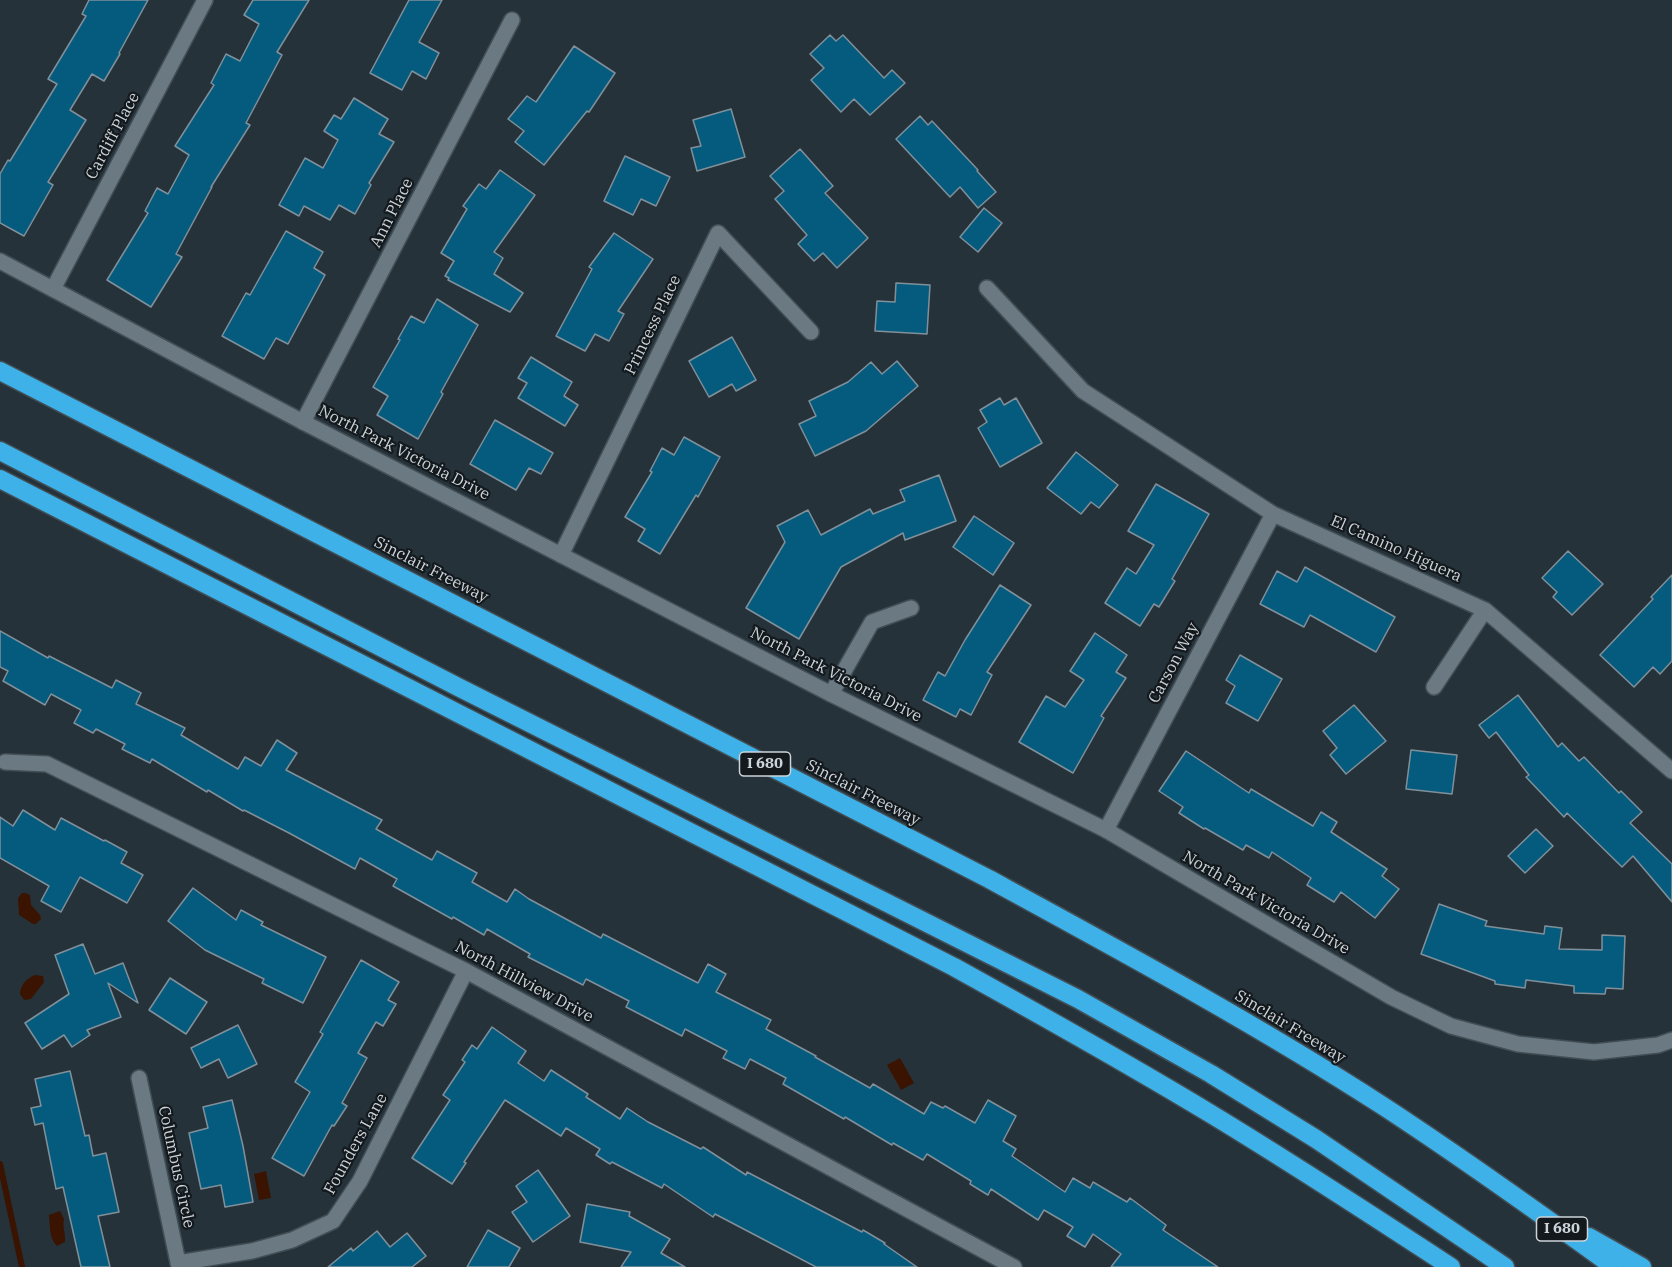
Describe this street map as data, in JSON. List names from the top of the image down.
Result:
{
  "streets": {
    "highway": ["Sinclair Freeway", "I 680"],
    "street": [
      "Cardiff Place",
      "Ann Place",
      "Princess Place",
      "North Park Victoria Drive",
      "El Camino Higuera",
      "Carson Way",
      "North Hillview Drive",
      "Founders Lane",
      "Columbus Circle"
    ]
  },
  "crossings": [
    ["Cardiff Place", "North Park Victoria Drive"],
    ["Ann Place", "North Park Victoria Drive"],
    ["Princess Place", "North Park Victoria Drive"],
    ["North Park Victoria Drive", "Carson Way"],
    ["El Camino Higuera", "Carson Way"],
    ["North Hillview Drive", "Founders Lane"],
    ["Founders Lane", "Columbus Circle"]
  ]
}
